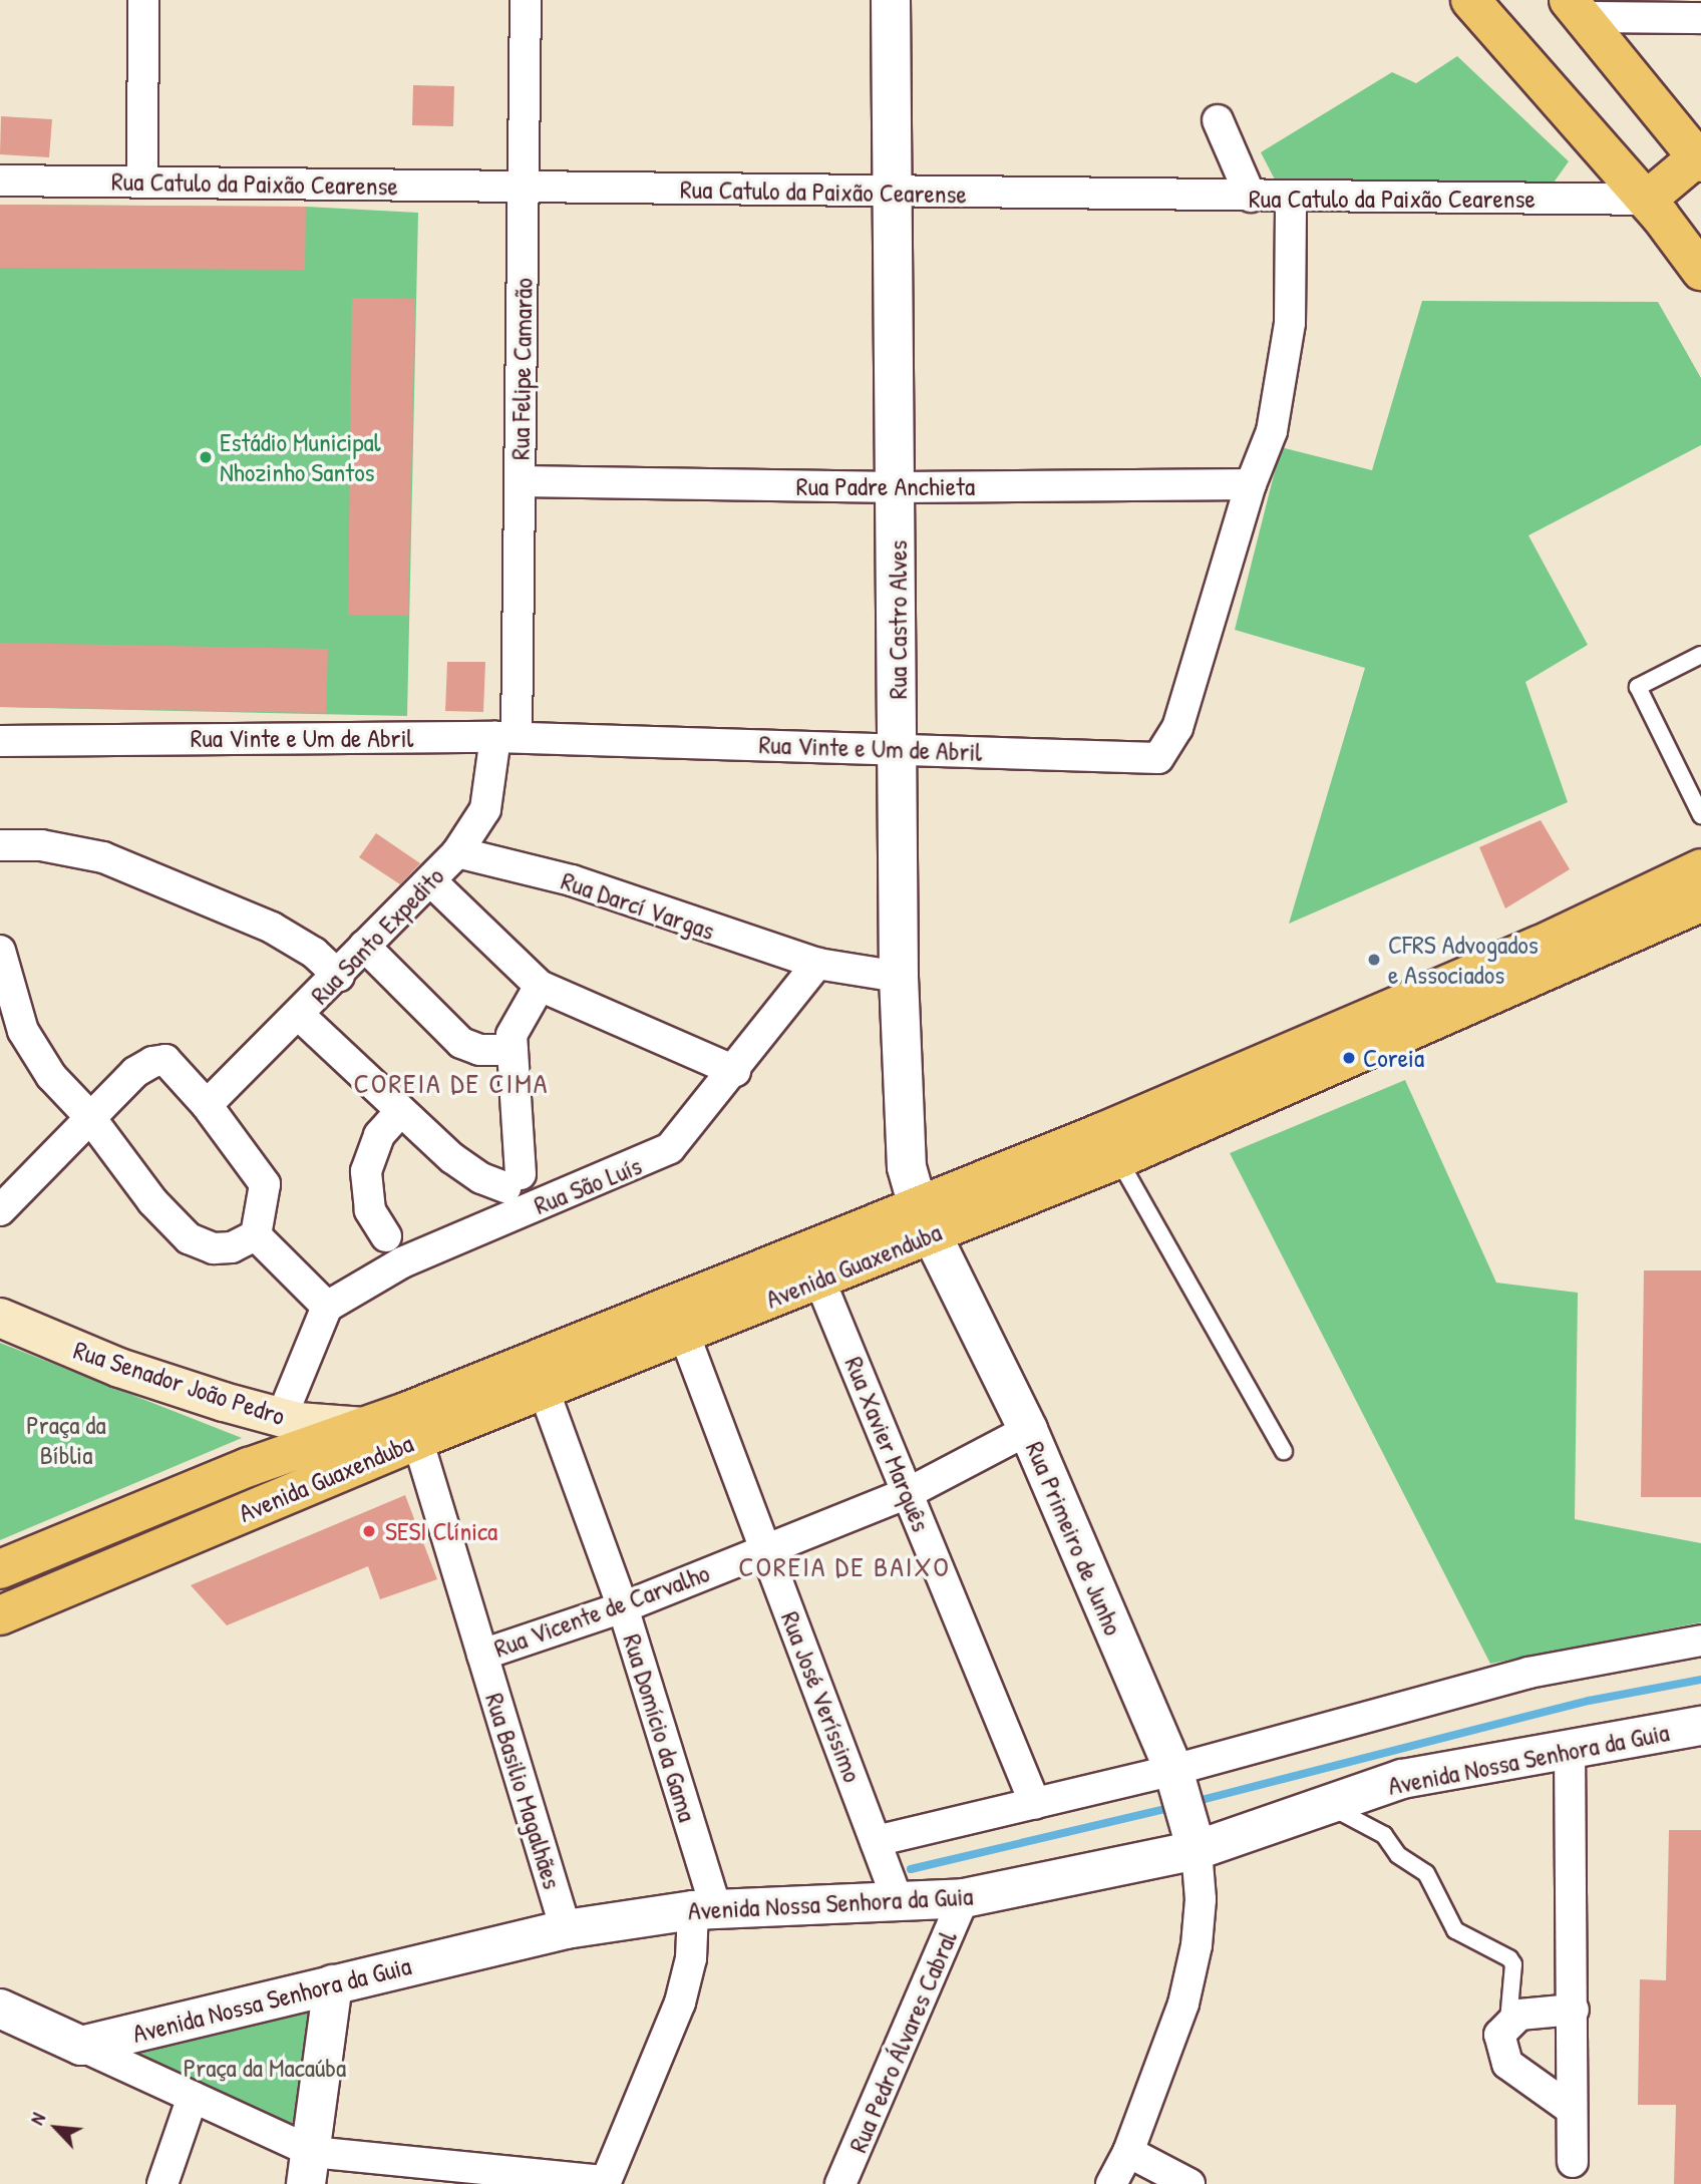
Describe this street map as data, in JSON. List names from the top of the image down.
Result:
{
  "streets": {
    "main road": ["Avenida Guaxenduba", "Rua Senador João Pedro"],
    "street": [
      "Rua Catulo da Paixão Cearense",
      "Rua Felipe Camarão",
      "Rua Padre Anchieta",
      "Rua Castro Alves",
      "Rua Vinte e Um de Abril",
      "Rua Darcí Vargas",
      "Rua Santo Expedito",
      "Rua São Luís",
      "Rua Xavier Marquês",
      "Rua Primeiro de Junho",
      "Rua Vicente de Carvalho",
      "Rua José Veríssimo",
      "Rua Domício da Gama",
      "Avenida Nossa Senhora da Guia",
      "Rua Basilio Magalhães",
      "Rua Pedro Álvares Cabral"
    ]
  },
  "crossings": [
    ["Rua Catulo da Paixão Cearense", "Rua Felipe Camarão"],
    ["Rua Catulo da Paixão Cearense", "Rua Castro Alves"],
    ["Rua Catulo da Paixão Cearense", "Rua Vinte e Um de Abril"],
    ["Rua Felipe Camarão", "Rua Padre Anchieta"],
    ["Rua Felipe Camarão", "Rua Vinte e Um de Abril"],
    ["Rua Felipe Camarão", "Rua Santo Expedito"],
    ["Rua Padre Anchieta", "Rua Castro Alves"],
    ["Rua Padre Anchieta", "Rua Vinte e Um de Abril"],
    ["Rua Castro Alves", "Rua Vinte e Um de Abril"],
    ["Rua Castro Alves", "Avenida Guaxenduba"],
    ["Rua Castro Alves", "Rua Primeiro de Junho"],
    ["Rua Vinte e Um de Abril", "Rua Santo Expedito"],
    ["Rua Darcí Vargas", "Rua Santo Expedito"],
    ["Rua Darcí Vargas", "Rua São Luís"],
    ["Avenida Guaxenduba", "Rua Senador João Pedro"],
    ["Avenida Guaxenduba", "Rua Xavier Marquês"],
    ["Avenida Guaxenduba", "Rua Primeiro de Junho"],
    ["Avenida Guaxenduba", "Rua José Veríssimo"],
    ["Avenida Guaxenduba", "Rua Domício da Gama"],
    ["Avenida Guaxenduba", "Rua Basilio Magalhães"],
    ["Rua Xavier Marquês", "Rua Vicente de Carvalho"],
    ["Rua Primeiro de Junho", "Rua Vicente de Carvalho"],
    ["Rua Primeiro de Junho", "Avenida Nossa Senhora da Guia"],
    ["Rua Vicente de Carvalho", "Rua José Veríssimo"],
    ["Rua Vicente de Carvalho", "Rua Domício da Gama"],
    ["Rua Vicente de Carvalho", "Rua Basilio Magalhães"],
    ["Rua José Veríssimo", "Avenida Nossa Senhora da Guia"],
    ["Rua Domício da Gama", "Avenida Nossa Senhora da Guia"],
    ["Avenida Nossa Senhora da Guia", "Rua Basilio Magalhães"],
    ["Avenida Nossa Senhora da Guia", "Rua Pedro Álvares Cabral"]
  ],
  "districts": ["COREIA DE CIMA", "COREIA DE BAIXO"],
  "parks": ["Praça da Bíblia", "Praça da Macaúba"],
  "places": [
    "Estádio Municipal Nhozinho Santos",
    "CFRS Advogados e Associados",
    "Coreia",
    "SESI Clínica"
  ],
  "north": "top left"
}
